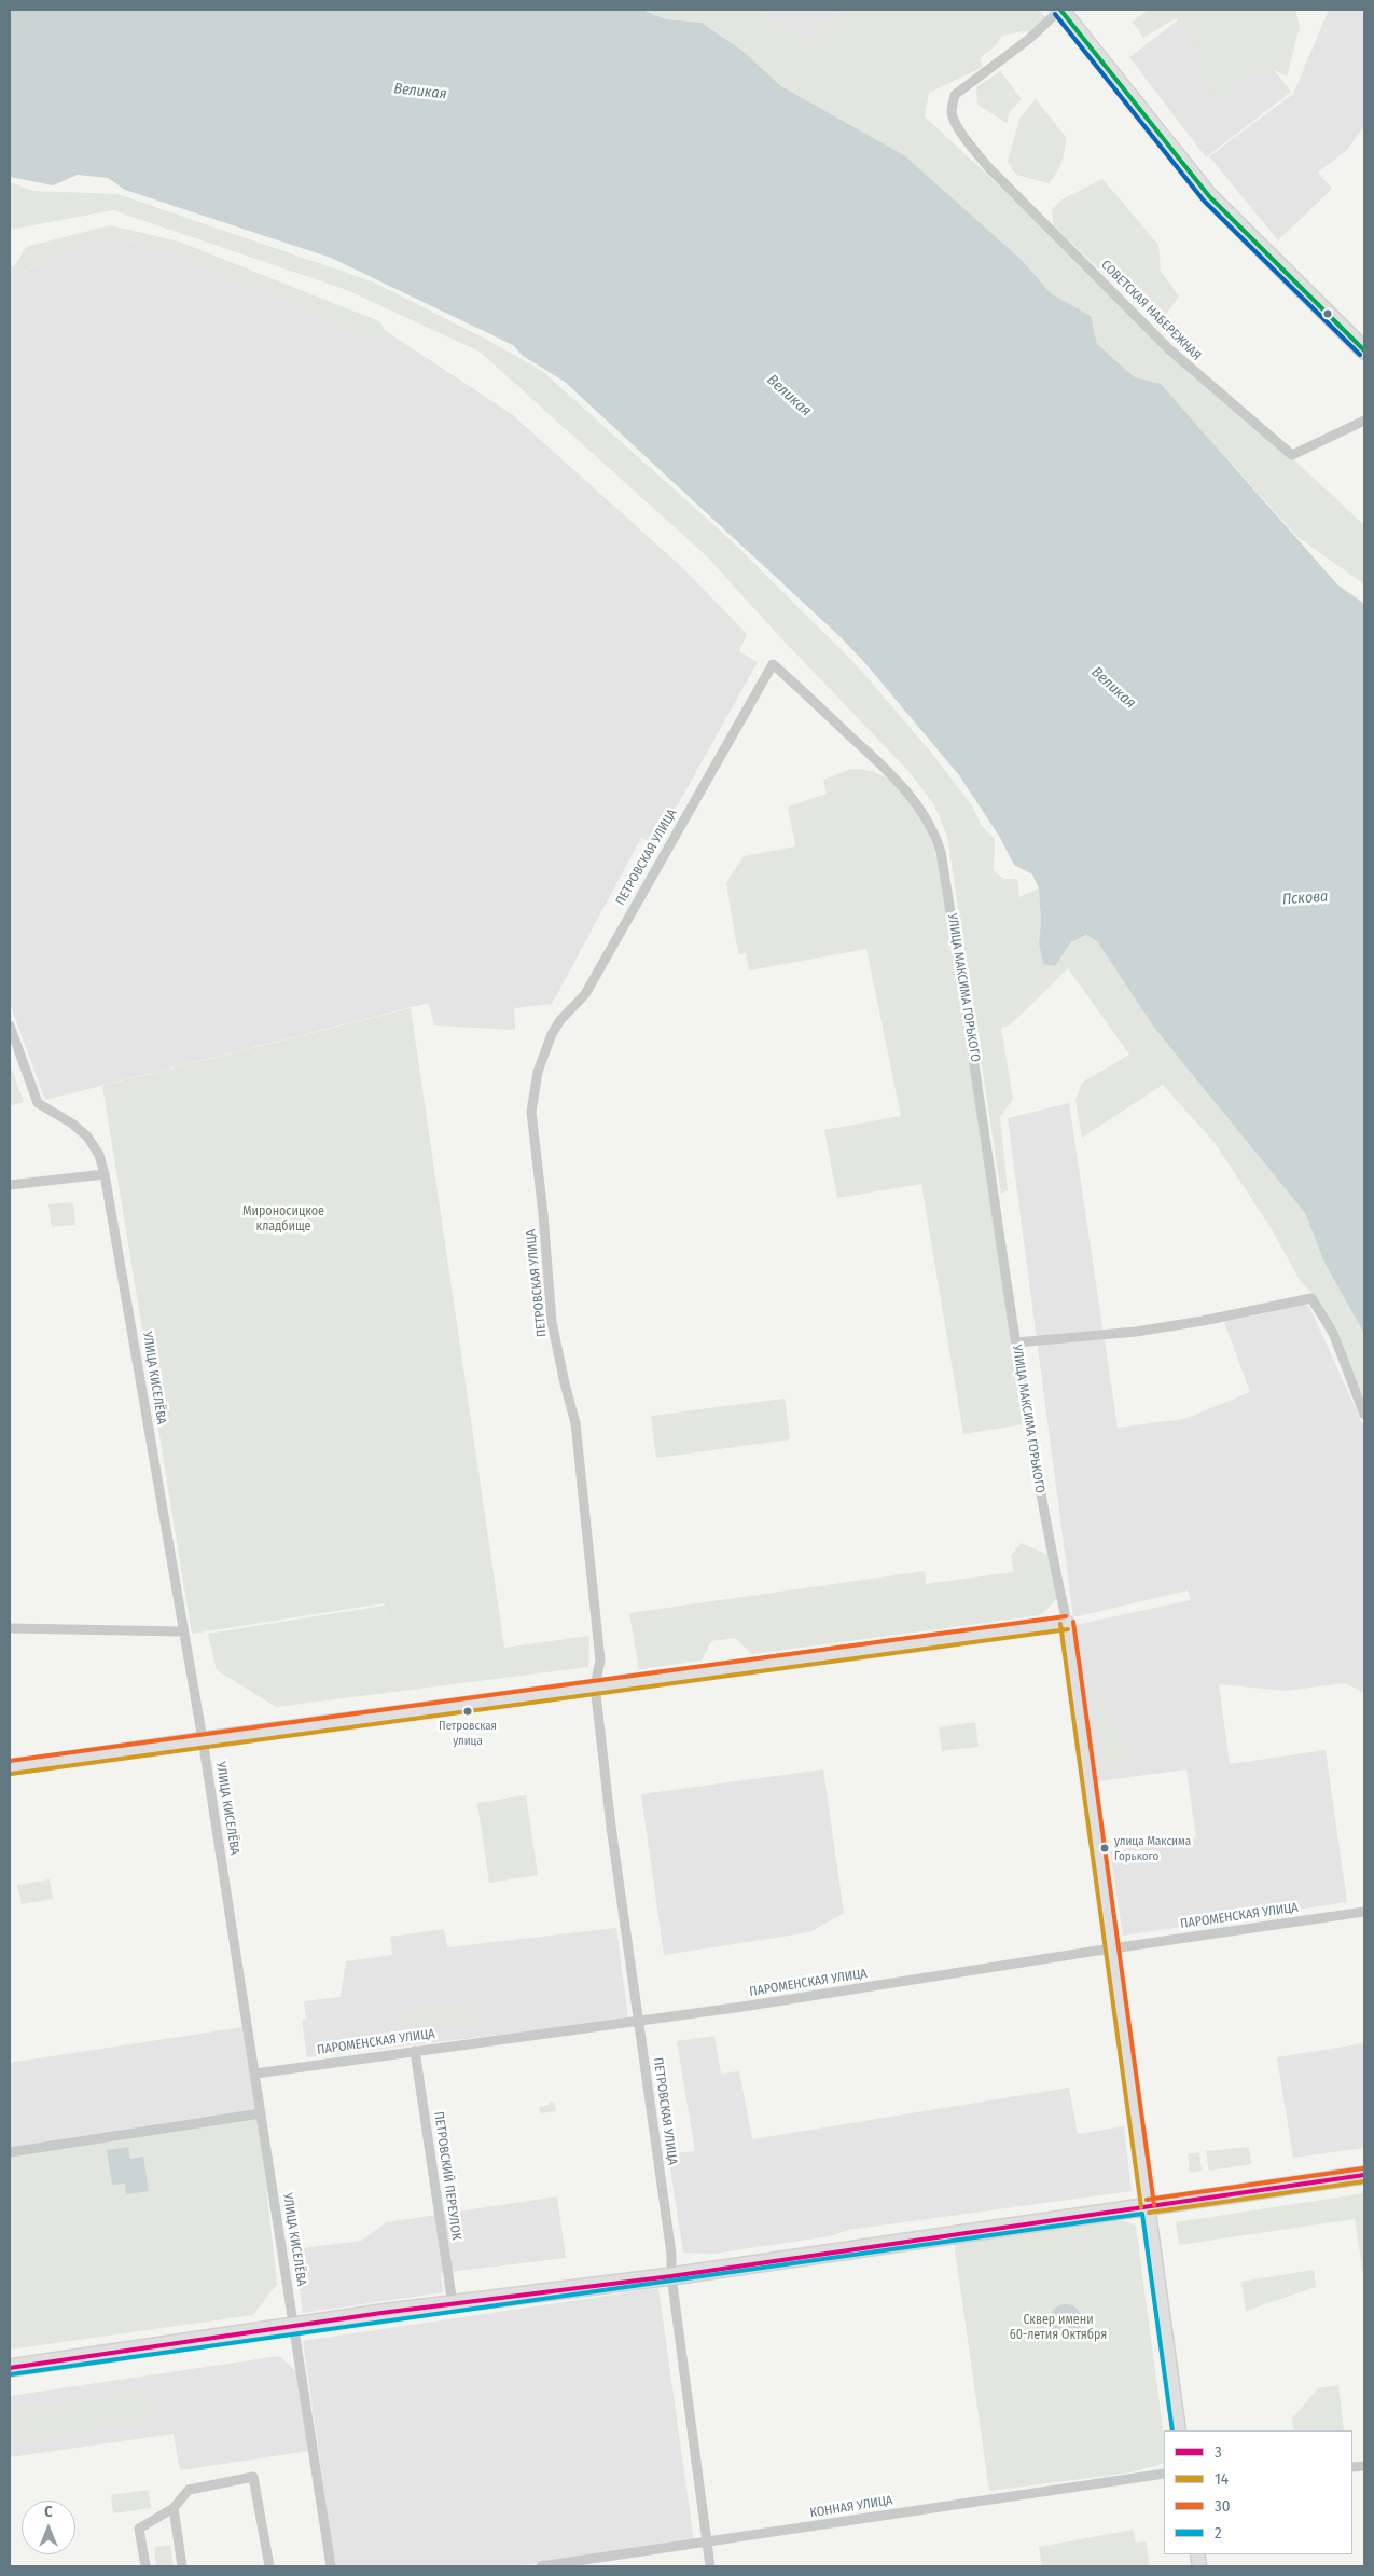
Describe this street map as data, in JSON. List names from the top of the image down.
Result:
{
  "streets": {
    "main road": ["УЛИЦА МАКСИМА ГОРЬКОГО"],
    "street": [
      "СОВЕТСКАЯ НАБЕРЕЖНАЯ",
      "ПЕТРОВСКАЯ УЛИЦА",
      "УЛИЦА КИСЕЛЁВА",
      "ПАРОМЕНСКАЯ УЛИЦА",
      "ПЕТРОВСКИЙ ПЕРЕУЛОК",
      "КОННАЯ УЛИЦА"
    ]
  },
  "crossings": [
    ["ПЕТРОВСКАЯ УЛИЦА", "УЛИЦА МАКСИМА ГОРЬКОГО"],
    ["ПЕТРОВСКАЯ УЛИЦА", "ПАРОМЕНСКАЯ УЛИЦА"],
    ["ПЕТРОВСКАЯ УЛИЦА", "КОННАЯ УЛИЦА"],
    ["УЛИЦА МАКСИМА ГОРЬКОГО", "ПАРОМЕНСКАЯ УЛИЦА"],
    ["УЛИЦА КИСЕЛЁВА", "ПАРОМЕНСКАЯ УЛИЦА"],
    ["ПАРОМЕНСКАЯ УЛИЦА", "ПЕТРОВСКИЙ ПЕРЕУЛОК"]
  ],
  "water": ["Великая", "Пскова"],
  "parks": ["Мироносицкое кладбище", "Сквер имени 60-летия Октября"],
  "places": ["Петровская улица", "улица Максима Горького"],
  "lines": [
    "transit line 30",
    "transit line 14",
    "transit line 3",
    "transit line 2"
  ],
  "legend": [
    "3",
    "14",
    "30",
    "2"
  ],
  "north": "top"
}
